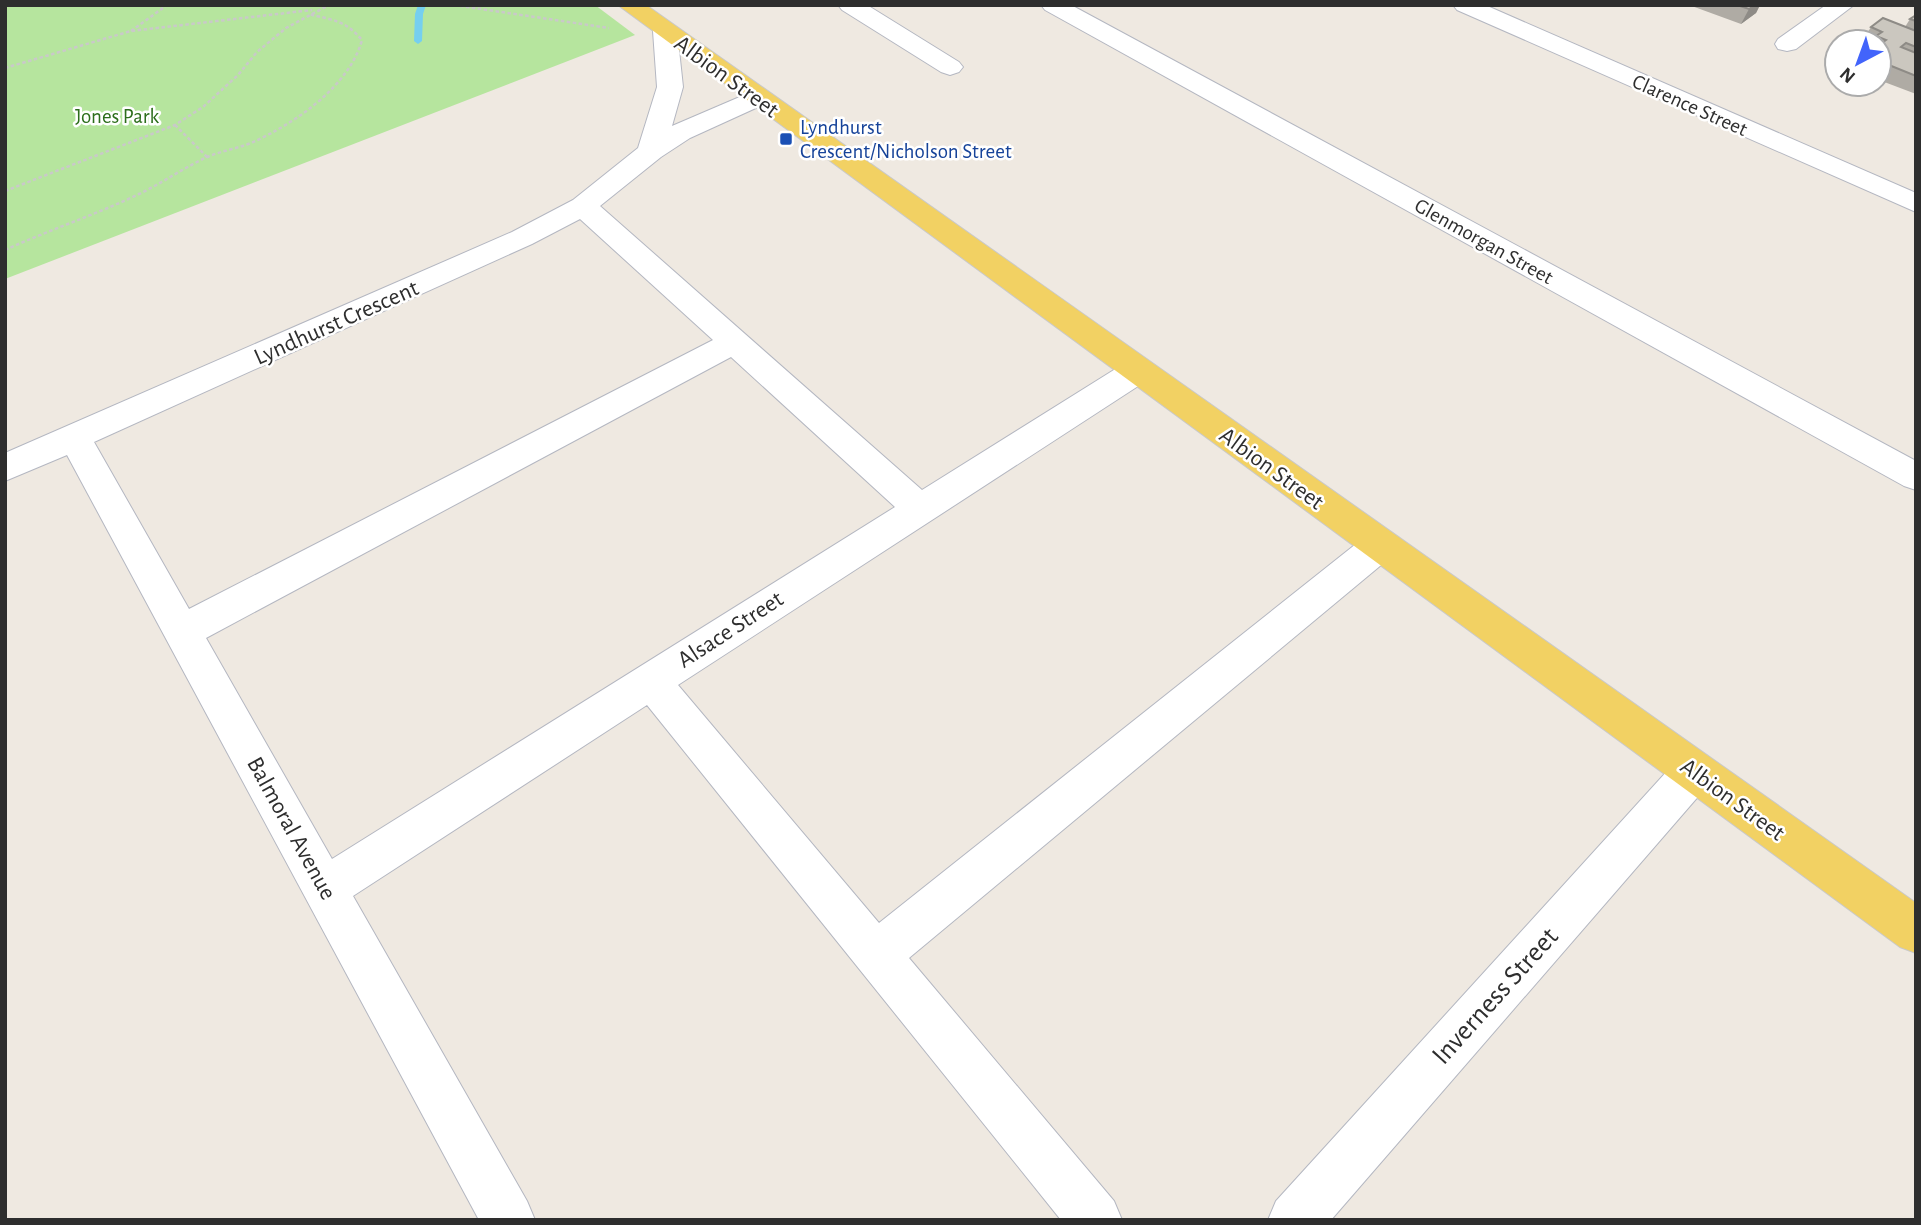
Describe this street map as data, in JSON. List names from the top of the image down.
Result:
{
  "streets": {
    "main road": ["Albion Street"],
    "street": [
      "Clarence Street",
      "Glenmorgan Street",
      "Lyndhurst Crescent",
      "Alsace Street",
      "Balmoral Avenue",
      "Inverness Street"
    ]
  },
  "crossings": [
    ["Albion Street", "Lyndhurst Crescent"],
    ["Albion Street", "Alsace Street"],
    ["Albion Street", "Inverness Street"],
    ["Lyndhurst Crescent", "Balmoral Avenue"],
    ["Alsace Street", "Balmoral Avenue"]
  ],
  "parks": ["Jones Park"],
  "places": {
    "transit": ["Lyndhurst Crescent/Nicholson Street"]
  },
  "north": "bottom left"
}
